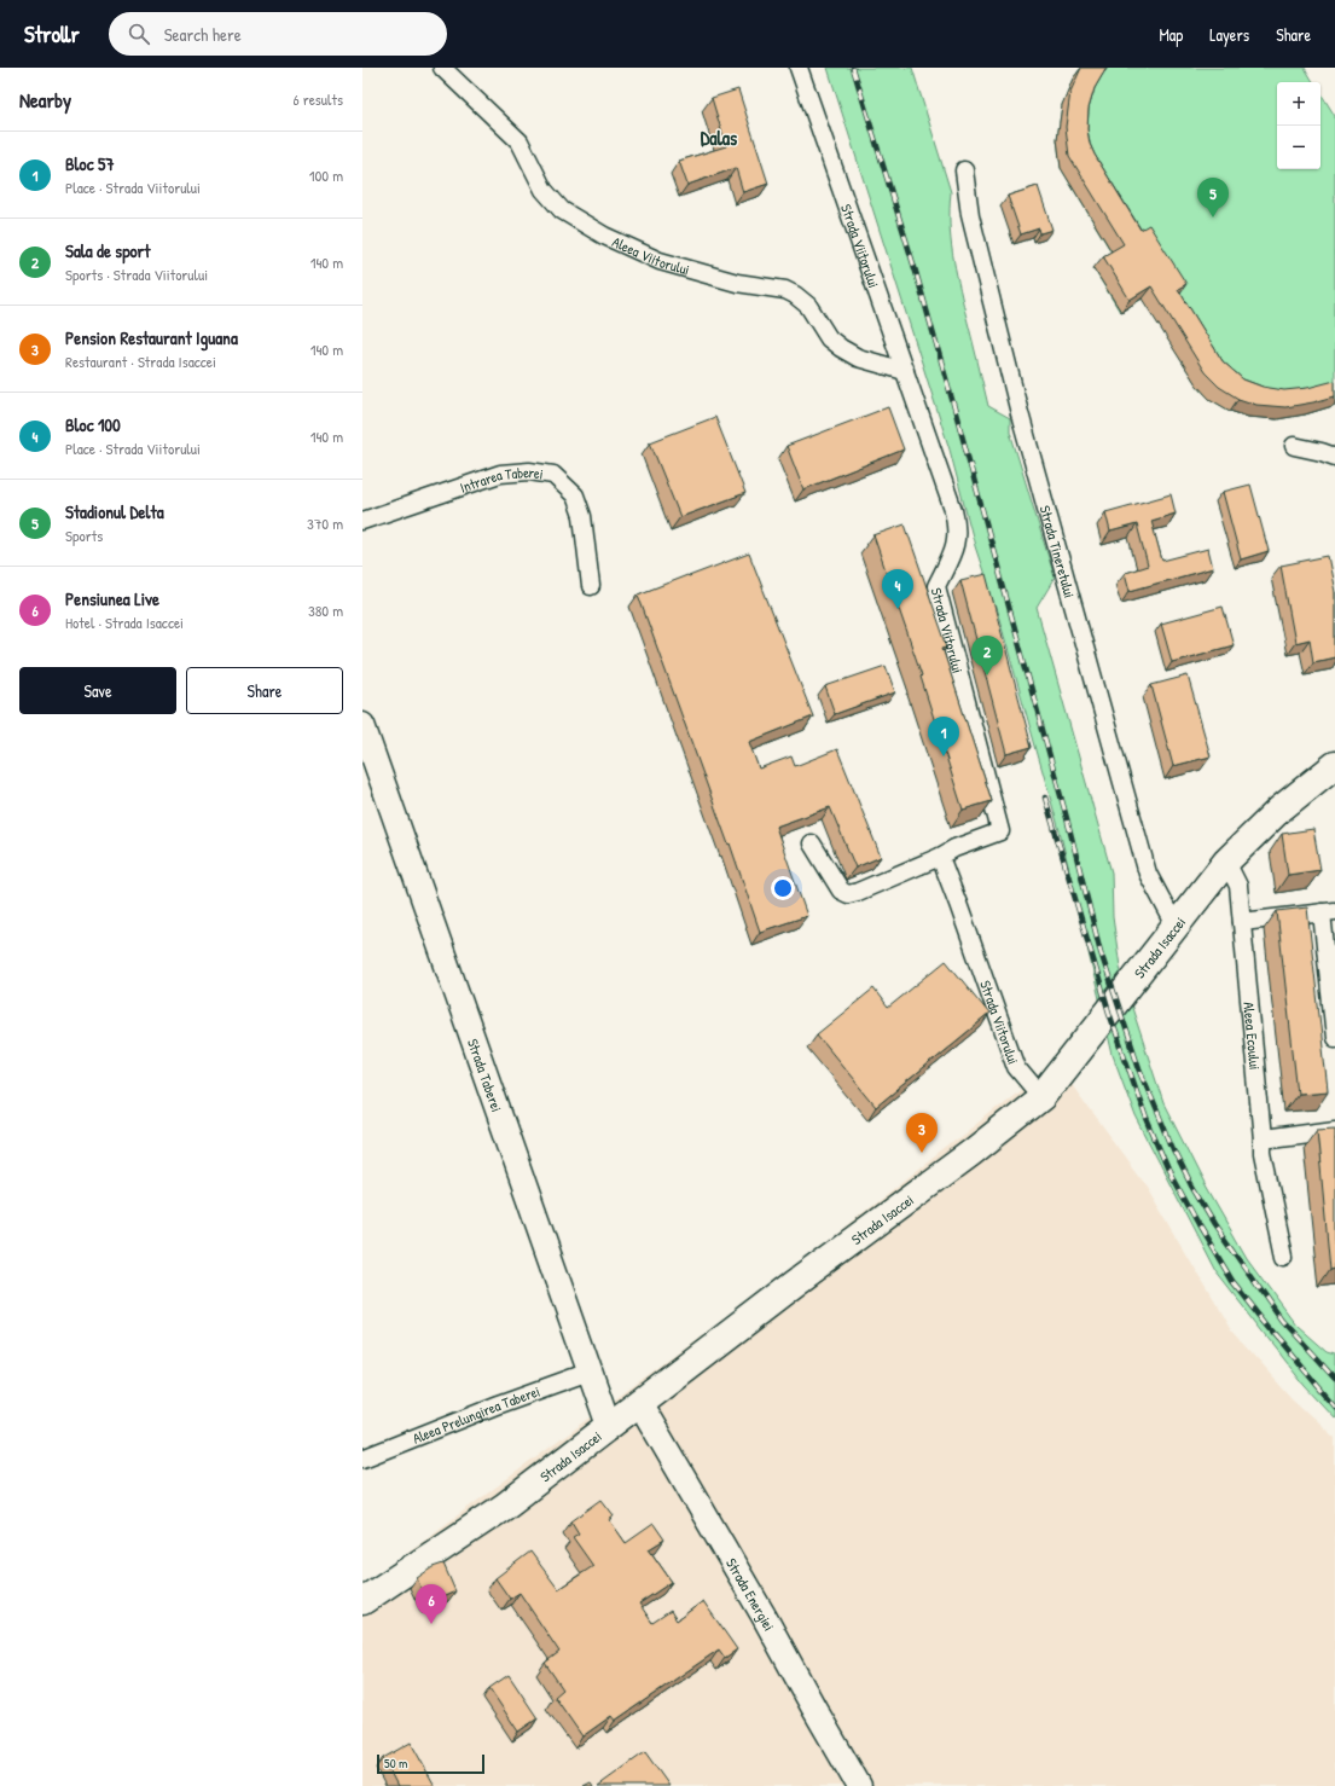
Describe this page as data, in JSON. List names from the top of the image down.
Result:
{
  "streets": {
    "main road": ["Strada Isaccei"],
    "street": [
      "Strada Viitorului",
      "Aleea Viitorului",
      "Intrarea Taberei",
      "Strada Tineretului",
      "Aleea Ecoului",
      "Strada Taberei",
      "Aleea Prelungirea Taberei",
      "Strada Energiei"
    ]
  },
  "crossings": [
    ["Strada Viitorului", "Aleea Viitorului"],
    ["Strada Viitorului", "Strada Isaccei"],
    ["Strada Tineretului", "Strada Isaccei"],
    ["Strada Isaccei", "Aleea Ecoului"],
    ["Strada Isaccei", "Strada Taberei"],
    ["Strada Isaccei", "Strada Energiei"],
    ["Strada Taberei", "Aleea Prelungirea Taberei"]
  ],
  "districts": ["Dalas"],
  "scale_bar": "50 m",
  "page": {
    "header": "Strollr",
    "search": "Search here",
    "nav": ["Map", "Layers", "Share"],
    "heading": ["Nearby", "6 results"],
    "map_buttons": ["+", "−"],
    "list": [
      {
        "mark": "1",
        "name": "Bloc 57",
        "note": "Place · Strada Viitorului",
        "value": "100 m"
      },
      {
        "mark": "2",
        "name": "Sala de sport",
        "note": "Sports · Strada Viitorului",
        "value": "140 m"
      },
      {
        "mark": "3",
        "name": "Pension Restaurant Iguana",
        "note": "Restaurant · Strada Isaccei",
        "value": "140 m"
      },
      {
        "mark": "4",
        "name": "Bloc 100",
        "note": "Place · Strada Viitorului",
        "value": "140 m"
      },
      {
        "mark": "5",
        "name": "Stadionul Delta",
        "note": "Sports",
        "value": "370 m"
      },
      {
        "mark": "6",
        "name": "Pensiunea Live",
        "note": "Hotel · Strada Isaccei",
        "value": "380 m"
      }
    ],
    "pins": [
      "5",
      "4",
      "2",
      "1",
      "3",
      "6"
    ],
    "buttons": ["Save", "Share"],
    "scale": "50 m"
  }
}
